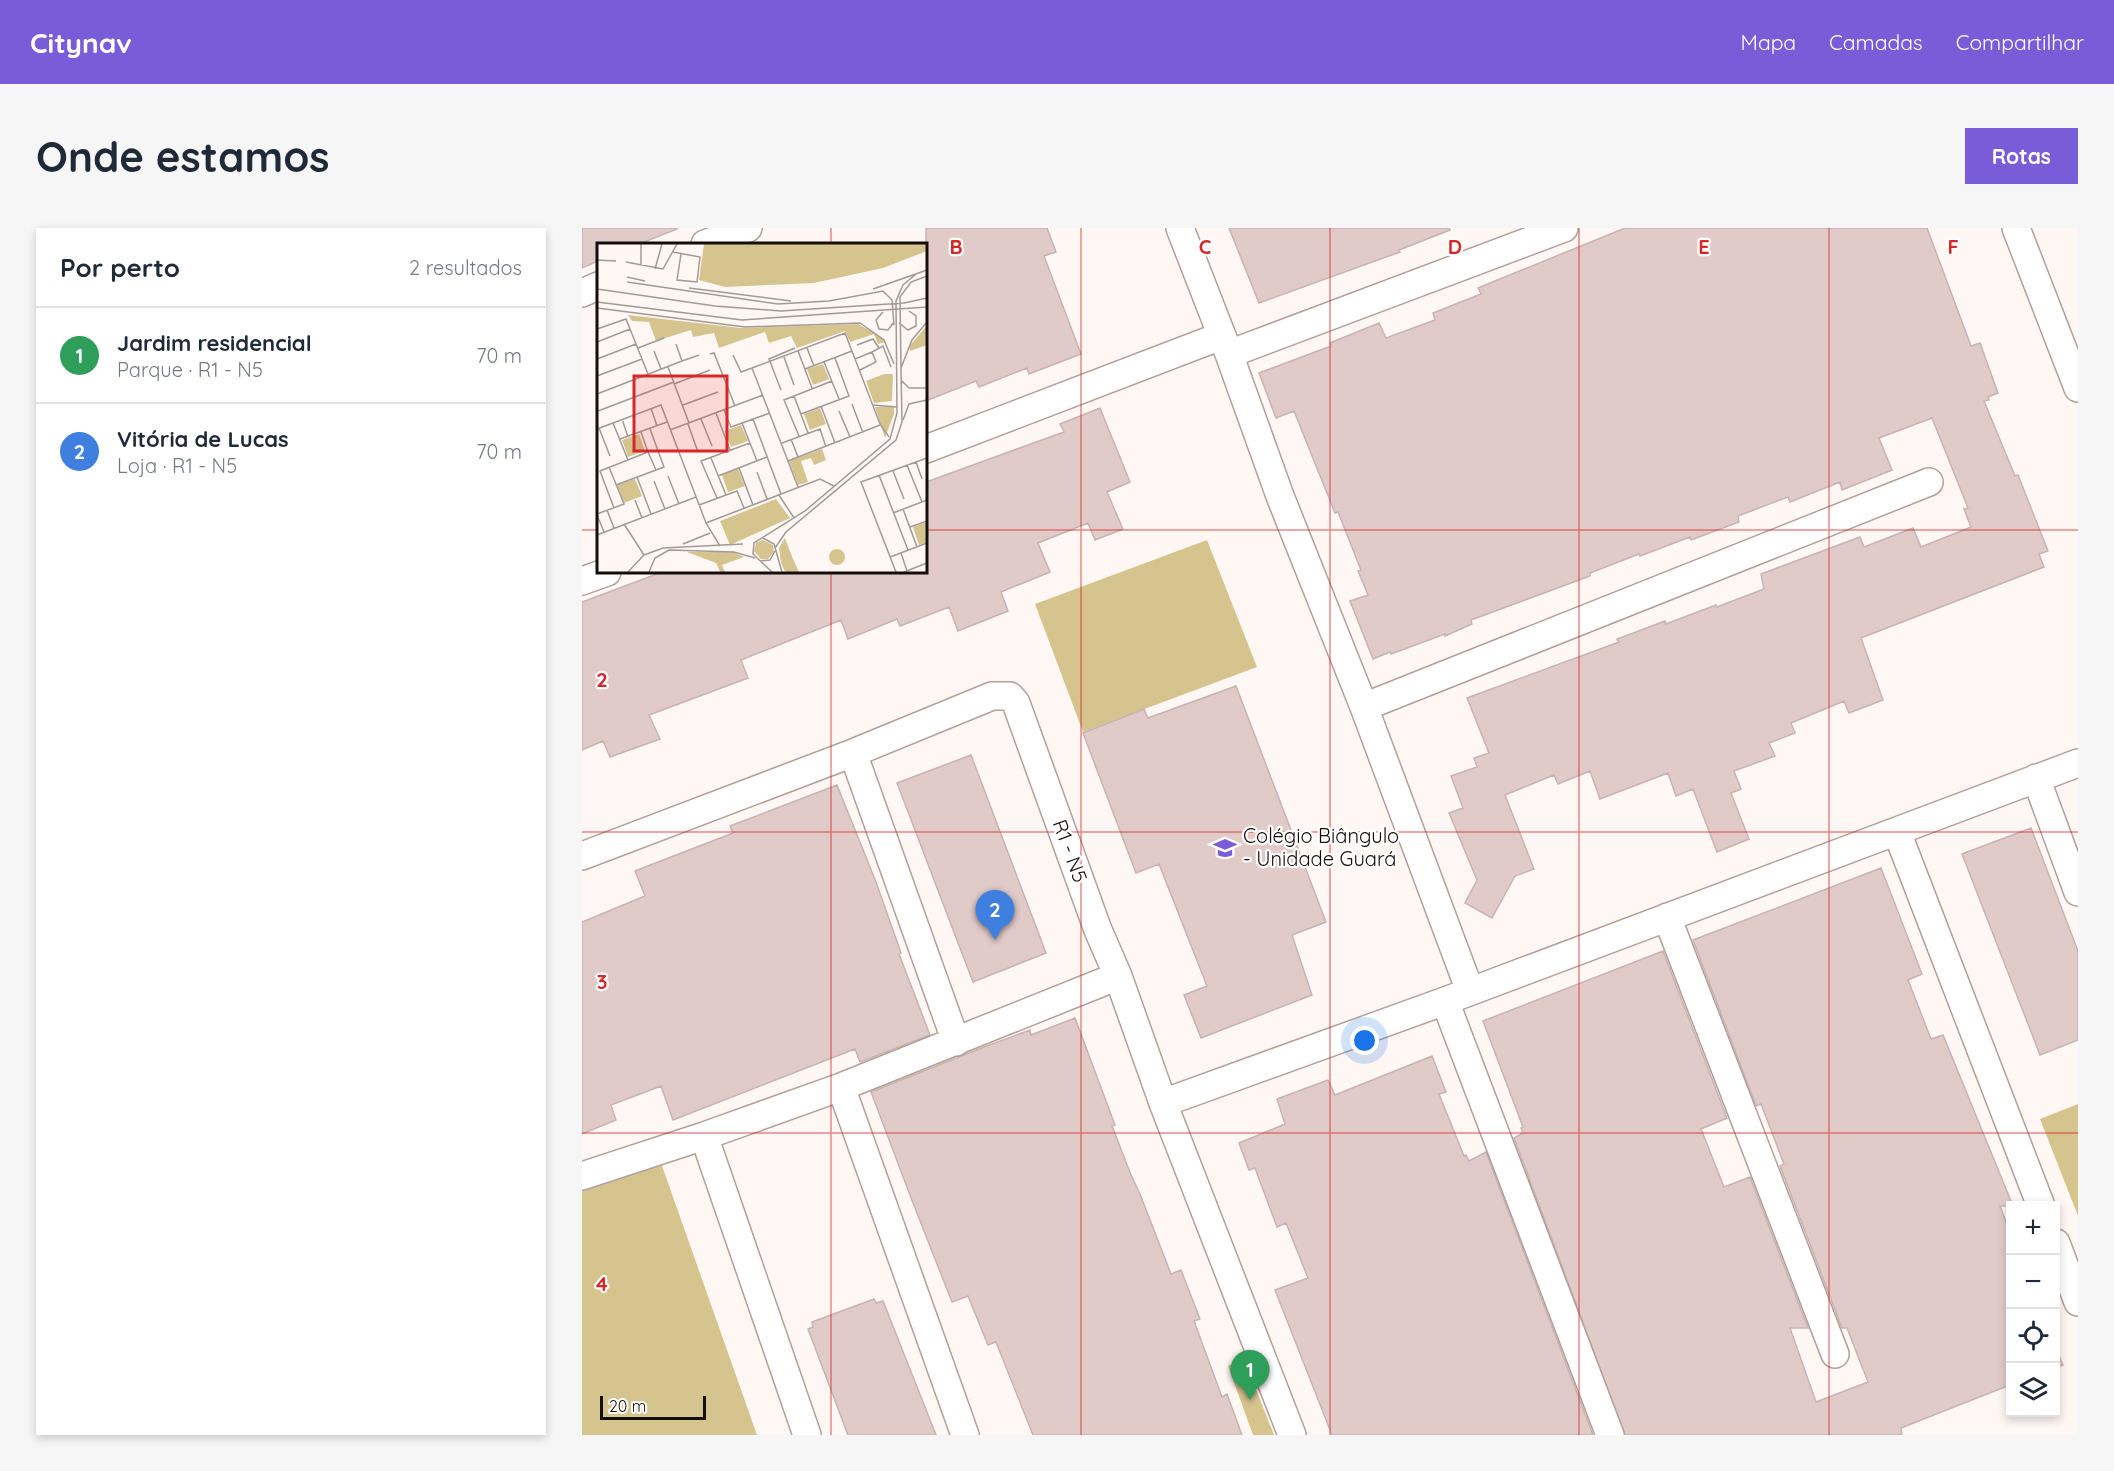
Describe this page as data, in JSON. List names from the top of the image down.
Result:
{
  "streets": {
    "street": ["R1 - N5"]
  },
  "places": {
    "school or university": ["Colégio Biângulo - Unidade Guará"]
  },
  "scale_bar": "20 m",
  "page": {
    "header": "Citynav",
    "nav": ["Mapa", "Camadas", "Compartilhar"],
    "buttons": "Rotas",
    "title": "Onde estamos",
    "heading": ["Por perto", "2 resultados"],
    "list": [
      {
        "mark": "1",
        "name": "Jardim residencial",
        "note": "Parque · R1 - N5",
        "value": "70 m"
      },
      {
        "mark": "2",
        "name": "Vitória de Lucas",
        "note": "Loja · R1 - N5",
        "value": "70 m"
      }
    ],
    "pins": ["2", "1"],
    "map_buttons": ["+", "−"],
    "scale": "20 m"
  },
  "grid": {
    "columns": [
      "B",
      "C",
      "D",
      "E",
      "F"
    ],
    "rows": ["2", "3", "4"]
  }
}
